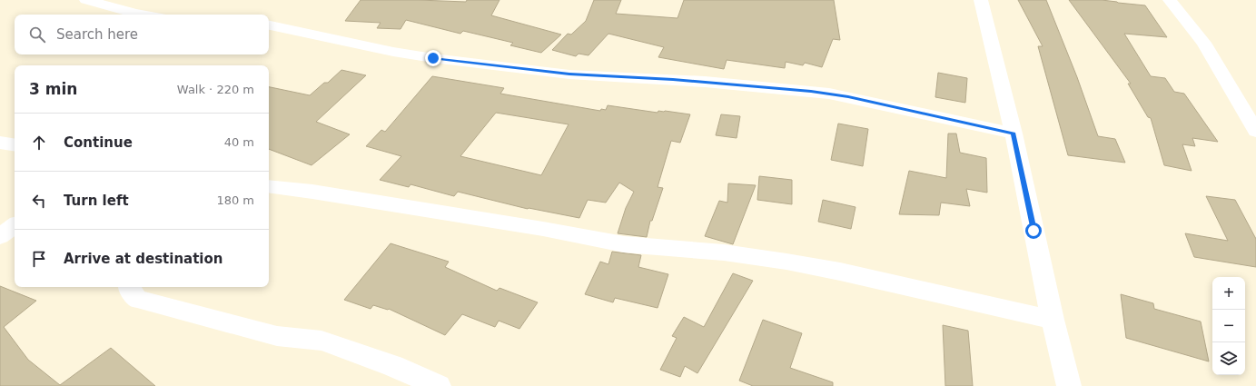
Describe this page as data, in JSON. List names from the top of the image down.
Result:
{
  "page": {
    "search": "Search here",
    "heading": ["3 min", "Walk · 220 m"],
    "list": [
      ["Continue", "40 m"],
      ["Turn left", "180 m"],
      "Arrive at destination"
    ],
    "map_buttons": ["+", "−"]
  }
}
